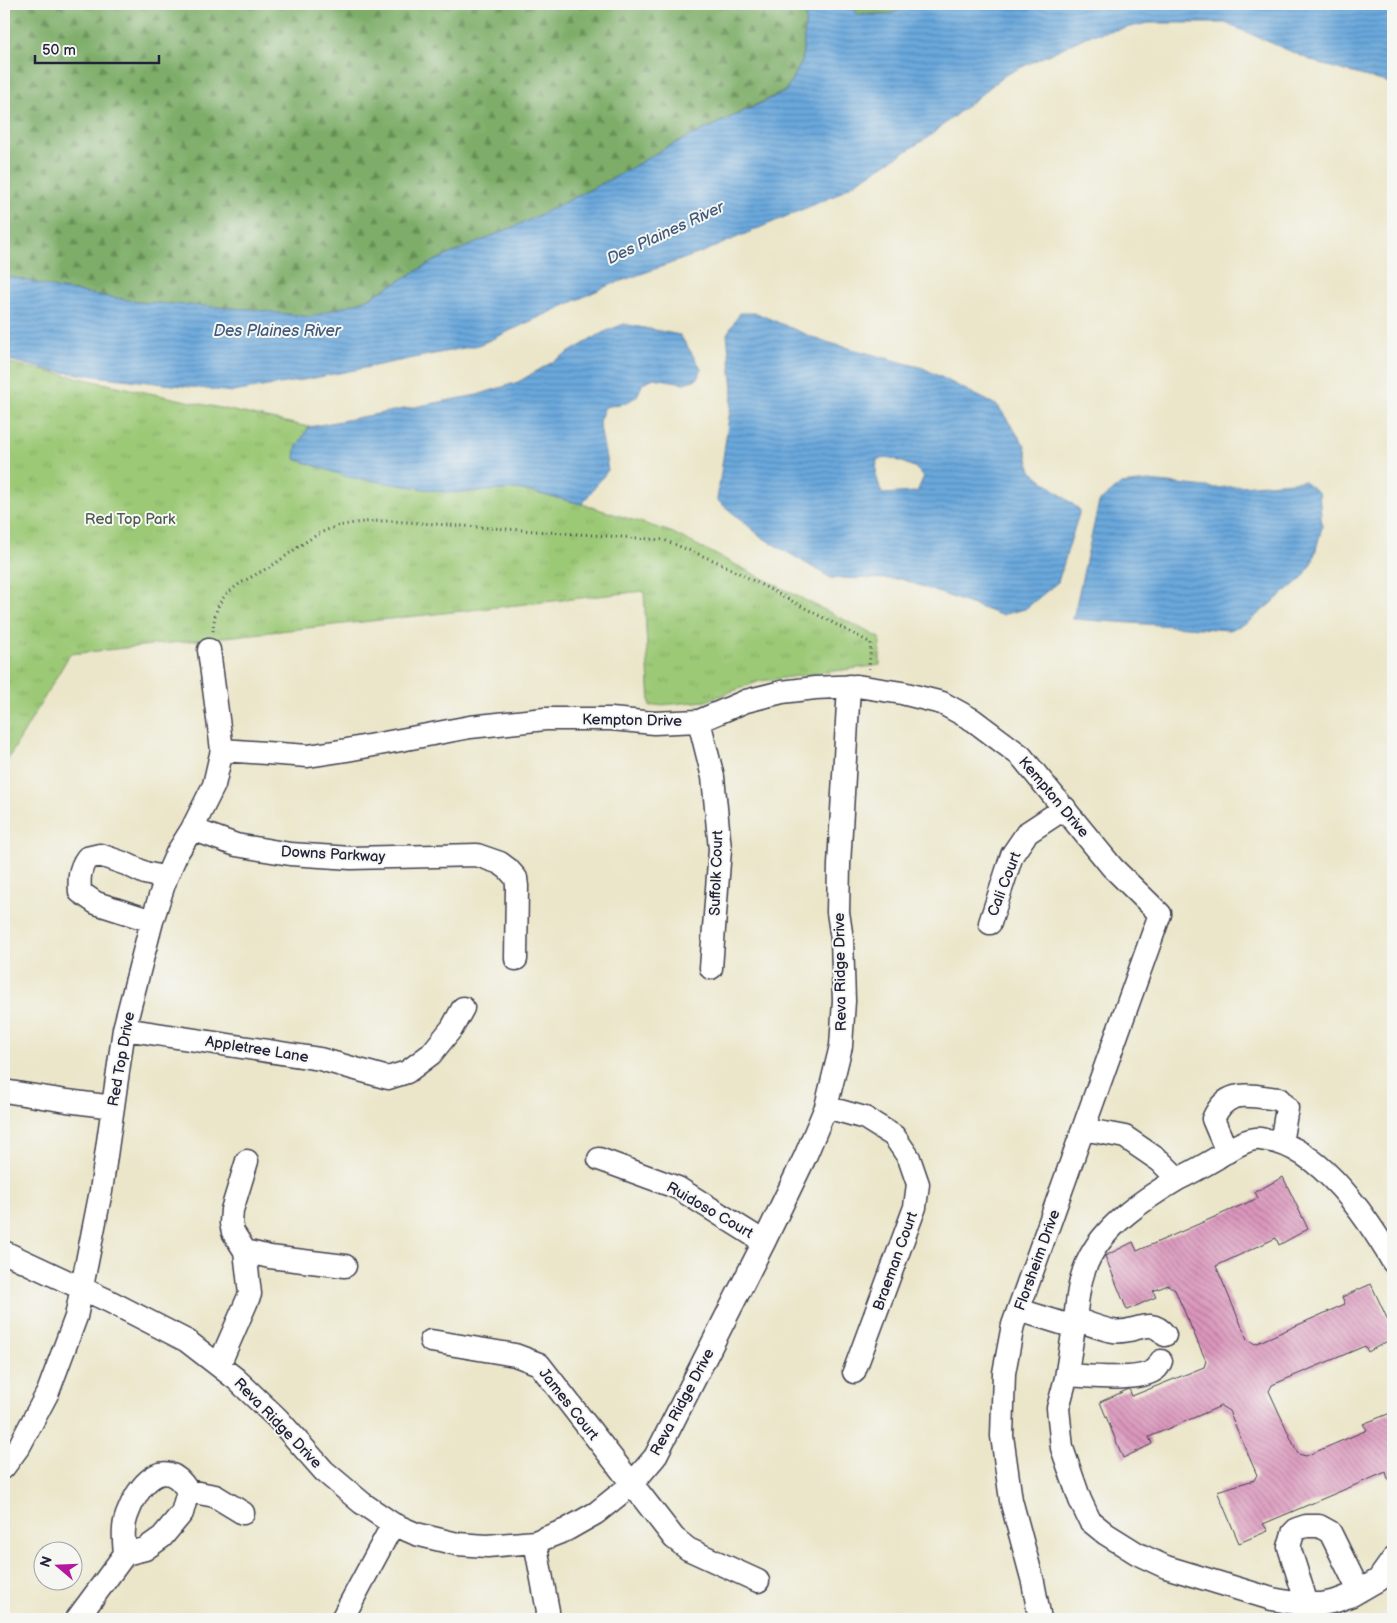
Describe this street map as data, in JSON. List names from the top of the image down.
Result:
{
  "streets": {
    "street": [
      "Kempton Drive",
      "Downs Parkway",
      "Suffolk Court",
      "Cali Court",
      "Reva Ridge Drive",
      "Appletree Lane",
      "Red Top Drive",
      "Ruidoso Court",
      "Florsheim Drive",
      "Braeman Court",
      "James Court"
    ]
  },
  "crossings": [
    ["Kempton Drive", "Suffolk Court"],
    ["Kempton Drive", "Cali Court"],
    ["Kempton Drive", "Reva Ridge Drive"],
    ["Kempton Drive", "Red Top Drive"],
    ["Kempton Drive", "Florsheim Drive"],
    ["Downs Parkway", "Red Top Drive"],
    ["Reva Ridge Drive", "Red Top Drive"],
    ["Reva Ridge Drive", "Ruidoso Court"],
    ["Reva Ridge Drive", "Braeman Court"],
    ["Reva Ridge Drive", "James Court"],
    ["Appletree Lane", "Red Top Drive"]
  ],
  "water": ["Des Plaines River"],
  "parks": ["Red Top Park"],
  "scale_bar": "50 m",
  "north": "left"
}
